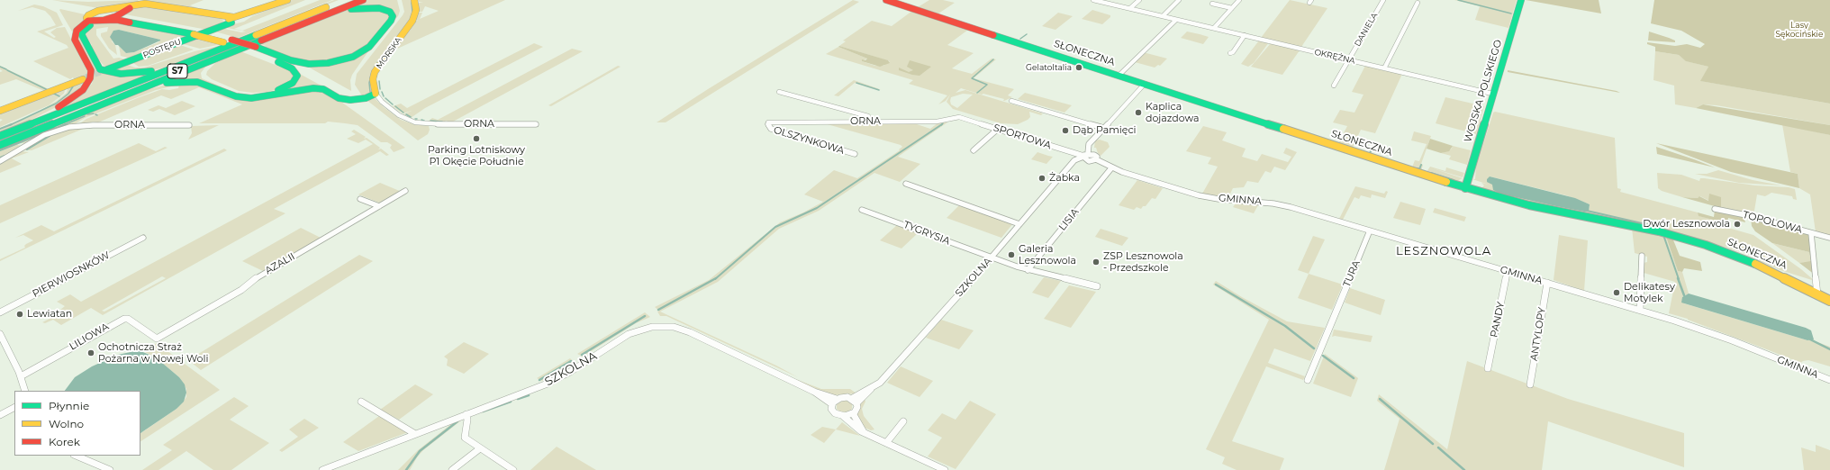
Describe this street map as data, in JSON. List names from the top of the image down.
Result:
{
  "streets": {
    "main road": [
      "POSTĘPU",
      "MORSKA",
      "SŁONECZNA",
      "S7",
      "WOJSKA POLSKIEGO"
    ],
    "street": [
      "DANIELA",
      "OKRĘŻNA",
      "ORNA",
      "SPORTOWA",
      "OLSZYNKOWA",
      "GMINNA",
      "LISIA",
      "TOPOLOWA",
      "TYGRYSIA",
      "AZALII",
      "TURA",
      "PIERWIOSNKÓW",
      "SZKOLNA",
      "PANDY",
      "ANTYLOPY",
      "LILIOWA"
    ]
  },
  "crossings": [
    ["DANIELA", "OKRĘŻNA"],
    ["MORSKA", "ORNA"],
    ["SŁONECZNA", "WOJSKA POLSKIEGO"],
    ["OKRĘŻNA", "WOJSKA POLSKIEGO"],
    ["ORNA", "SPORTOWA"],
    ["ORNA", "OLSZYNKOWA"],
    ["SPORTOWA", "GMINNA"],
    ["SPORTOWA", "SZKOLNA"],
    ["GMINNA", "LISIA"],
    ["GMINNA", "TURA"],
    ["GMINNA", "PANDY"],
    ["GMINNA", "ANTYLOPY"],
    ["LISIA", "TYGRYSIA"],
    ["TYGRYSIA", "SZKOLNA"],
    ["AZALII", "LILIOWA"]
  ],
  "districts": ["LESZNOWOLA"],
  "parks": ["Lasy Sękocińskie"],
  "places": [
    "GelatoItalia",
    "Kaplica dojazdowa",
    "Dąb Pamięci",
    "Parking Lotniskowy P1 Okęcie Południe",
    "Żabka",
    "Dwór Lesznowola",
    "Galeria Lesznowola",
    "ZSP Lesznowola - Przedszkole",
    "Delikatesy Motylek",
    "Lewiatan",
    "Ochotnicza Straż Pożarna w Nowej Woli"
  ],
  "legend": ["Płynnie", "Wolno", "Korek"]
}
